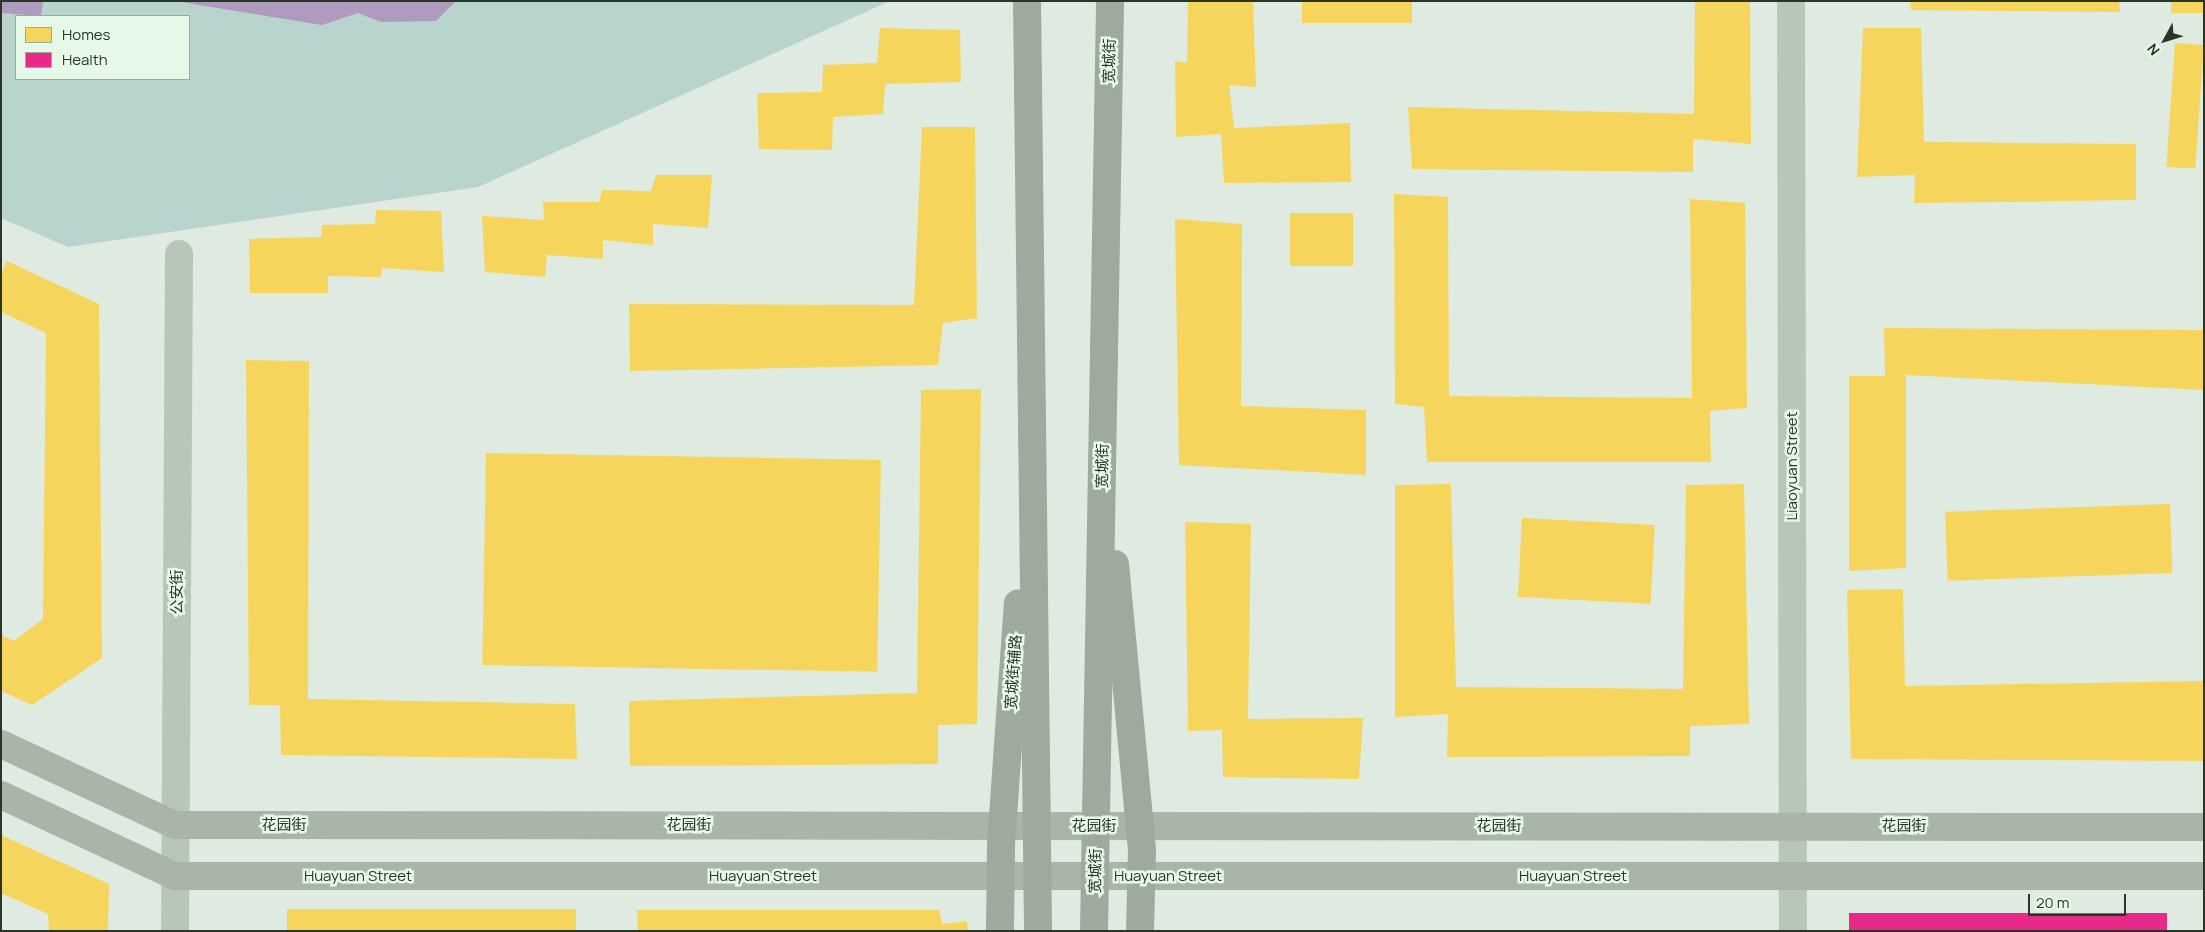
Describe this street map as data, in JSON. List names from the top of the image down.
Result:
{
  "streets": {
    "highway": ["宽城街", "宽城街辅路"],
    "main road": ["花园街", "Huayuan Street"],
    "street": ["Liaoyuan Street", "公安街"]
  },
  "crossings": [
    ["宽城街", "花园街"],
    ["宽城街", "Huayuan Street"],
    ["Liaoyuan Street", "花园街"],
    ["Liaoyuan Street", "Huayuan Street"],
    ["公安街", "花园街"],
    ["公安街", "Huayuan Street"],
    ["宽城街辅路", "花园街"],
    ["宽城街辅路", "Huayuan Street"]
  ],
  "legend": ["Homes", "Health"],
  "scale_bar": "20 m",
  "north": "bottom left"
}
